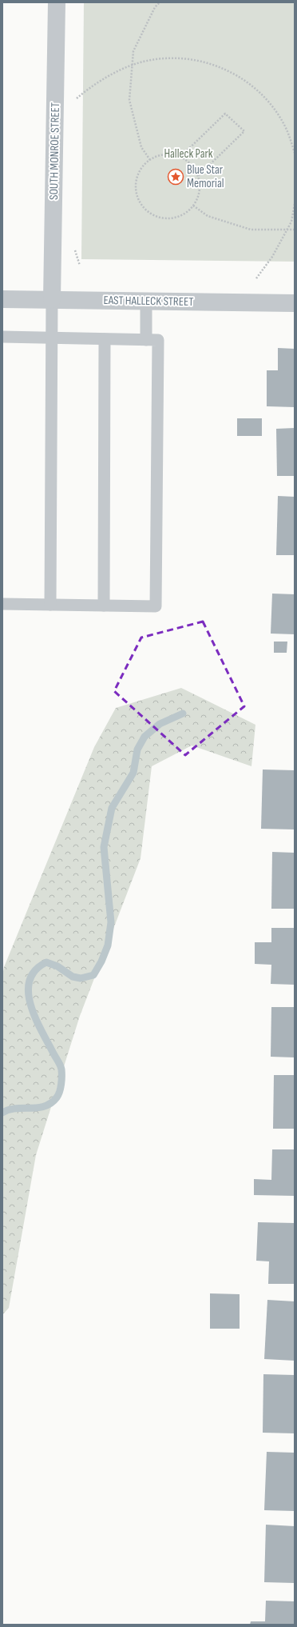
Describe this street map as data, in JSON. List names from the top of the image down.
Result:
{
  "streets": {
    "street": ["SOUTH MONROE STREET", "EAST HALLECK STREET"]
  },
  "crossings": [
    ["SOUTH MONROE STREET", "EAST HALLECK STREET"]
  ],
  "parks": ["Halleck Park"],
  "places": {
    "place": ["Blue Star Memorial"]
  }
}
